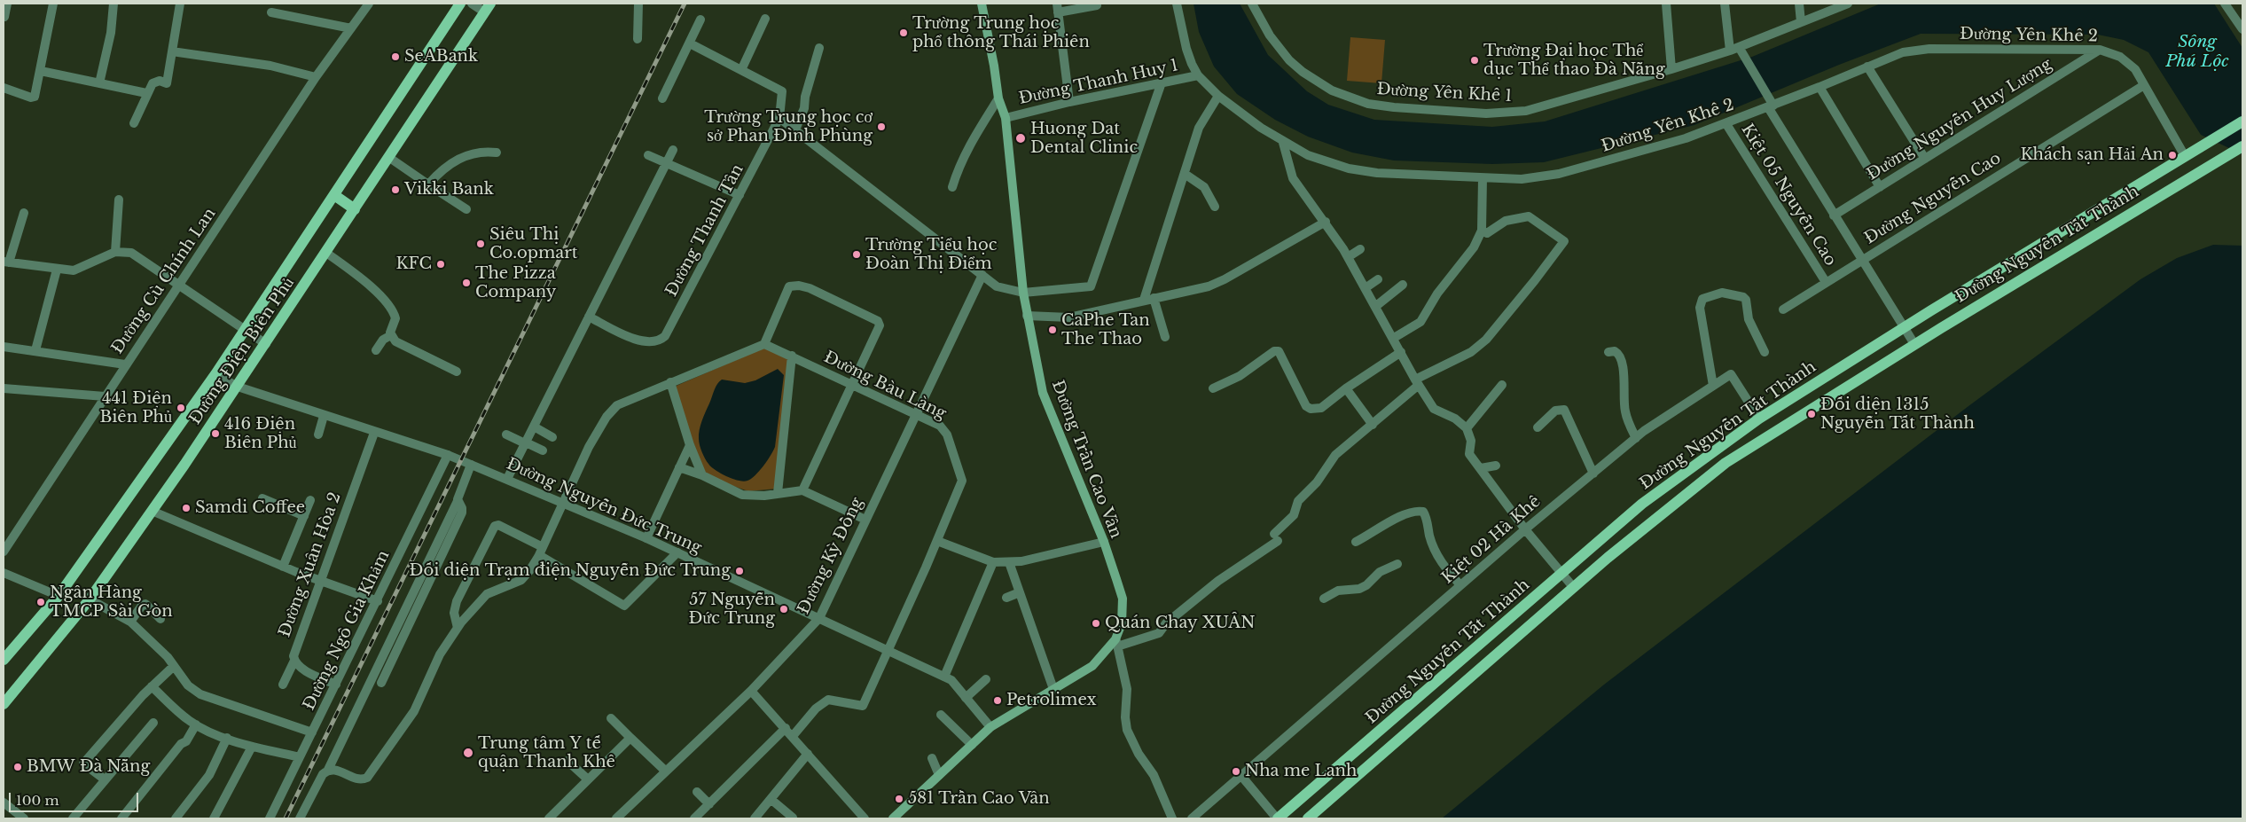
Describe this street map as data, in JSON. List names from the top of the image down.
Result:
{
  "streets": {
    "main road": ["Đường Nguyễn Tất Thành", "Đường Điện Biên Phủ", "Đường Trần Cao Vân"],
    "street": [
      "Đường Yên Khê 2",
      "Đường Thanh Huy 1",
      "Đường Yên Khê 1",
      "Đường Nguyễn Huy Lượng",
      "Kiệt 05 Nguyễn Cao",
      "Đường Nguyễn Cao",
      "Đường Thanh Tân",
      "Đường Cù Chính Lan",
      "Đường Bàu Làng",
      "Đường Nguyễn Đức Trung",
      "Kiệt 02 Hà Khê",
      "Đường Kỳ Đồng",
      "Đường Xuân Hòa 2",
      "Đường Ngô Gia Khảm"
    ]
  },
  "crossings": [
    ["Đường Yên Khê 2", "Đường Thanh Huy 1"],
    ["Đường Yên Khê 2", "Đường Nguyễn Huy Lượng"],
    ["Đường Yên Khê 2", "Kiệt 05 Nguyễn Cao"],
    ["Đường Yên Khê 2", "Đường Nguyễn Cao"],
    ["Đường Yên Khê 2", "Đường Nguyễn Tất Thành"],
    ["Đường Thanh Huy 1", "Đường Trần Cao Vân"],
    ["Kiệt 05 Nguyễn Cao", "Đường Nguyễn Cao"],
    ["Đường Nguyễn Tất Thành", "Kiệt 02 Hà Khê"],
    ["Đường Điện Biên Phủ", "Đường Nguyễn Đức Trung"],
    ["Đường Bàu Làng", "Đường Nguyễn Đức Trung"],
    ["Đường Bàu Làng", "Đường Kỳ Đồng"],
    ["Đường Trần Cao Vân", "Đường Nguyễn Đức Trung"],
    ["Đường Nguyễn Đức Trung", "Đường Kỳ Đồng"],
    ["Đường Nguyễn Đức Trung", "Đường Xuân Hòa 2"],
    ["Đường Nguyễn Đức Trung", "Đường Ngô Gia Khảm"],
    ["Đường Xuân Hòa 2", "Đường Ngô Gia Khảm"]
  ],
  "water": ["Sông Phú Lộc"],
  "places": [
    "Trường Trung học phổ thông Thái Phiên",
    "SeABank",
    "Trường Đại học Thể dục Thể thao Đà Nẵng",
    "Trường Trung học cơ sở Phan Đình Phùng",
    "Huong Dat Dental Clinic",
    "Khách sạn Hải An",
    "Vikki Bank",
    "Siêu Thị Co.opmart",
    "Trường Tiểu học Đoàn Thị Điểm",
    "KFC",
    "The Pizza Company",
    "CaPhe Tan The Thao",
    "441 Điện Biên Phủ",
    "Đối diện 1315 Nguyễn Tất Thành",
    "416 Điện Biên Phủ",
    "Samdi Coffee",
    "Đối diện Trạm điện Nguyễn Đức Trung",
    "Ngân Hàng TMCP Sài Gòn",
    "57 Nguyễn Đức Trung",
    "Quán Chay XUÂN",
    "Petrolimex",
    "Trung tâm Y tế quận Thanh Khê",
    "BMW Đà Nẵng",
    "Nha me Lanh",
    "581 Trần Cao Vân"
  ],
  "scale_bar": "100 m"
}
